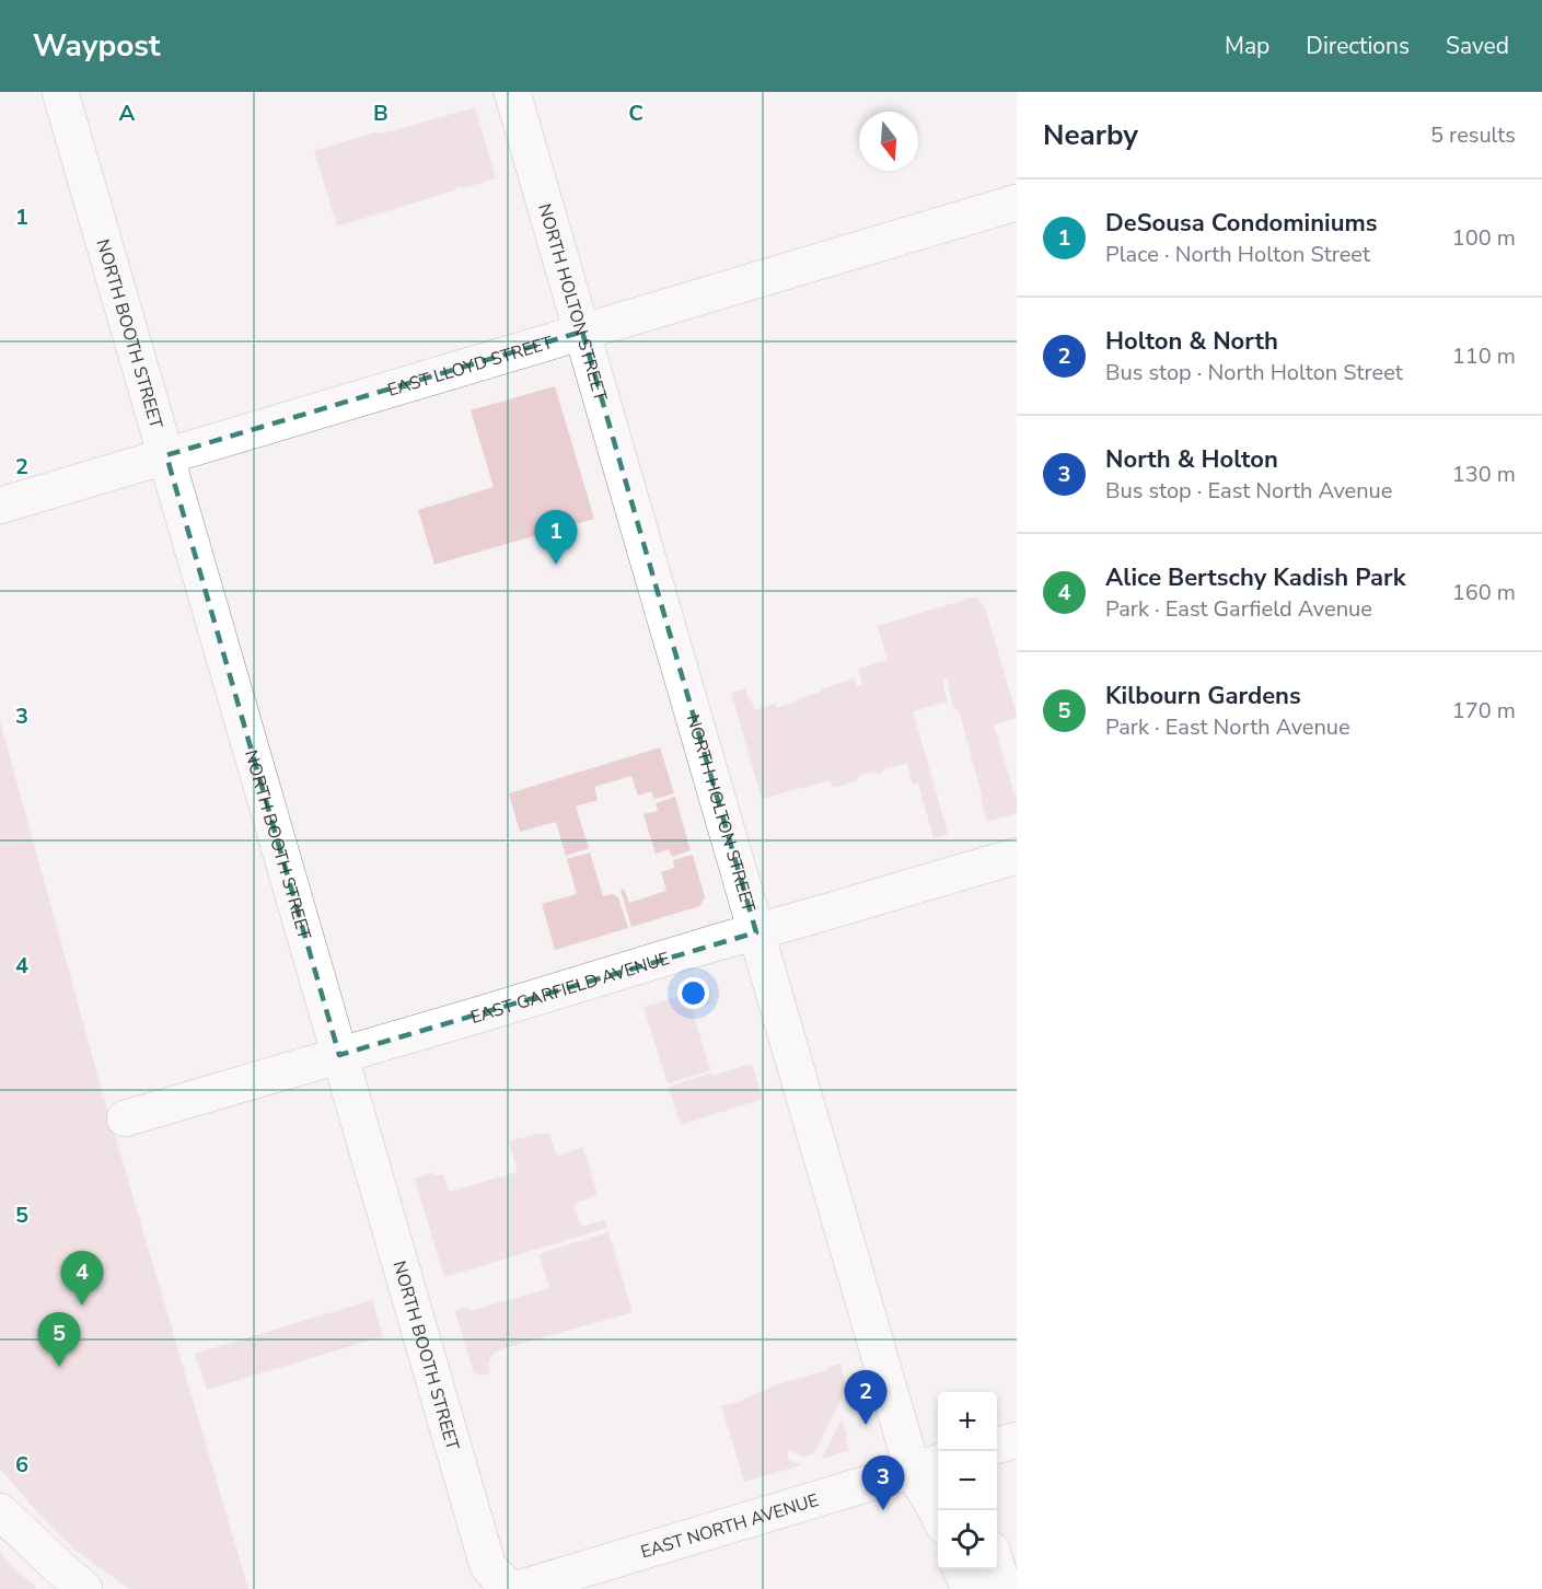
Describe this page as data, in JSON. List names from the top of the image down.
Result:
{
  "streets": {
    "street": [
      "NORTH HOLTON STREET",
      "NORTH BOOTH STREET",
      "EAST LLOYD STREET",
      "EAST GARFIELD AVENUE",
      "EAST NORTH AVENUE"
    ]
  },
  "crossings": [
    ["NORTH HOLTON STREET", "EAST LLOYD STREET"],
    ["NORTH HOLTON STREET", "EAST GARFIELD AVENUE"],
    ["NORTH HOLTON STREET", "EAST NORTH AVENUE"],
    ["NORTH BOOTH STREET", "EAST LLOYD STREET"],
    ["NORTH BOOTH STREET", "EAST GARFIELD AVENUE"]
  ],
  "north": "bottom",
  "page": {
    "header": "Waypost",
    "nav": ["Map", "Directions", "Saved"],
    "heading": ["Nearby", "5 results"],
    "list": [
      {
        "mark": "1",
        "name": "DeSousa Condominiums",
        "note": "Place · North Holton Street",
        "value": "100 m"
      },
      {
        "mark": "2",
        "name": "Holton & North",
        "note": "Bus stop · North Holton Street",
        "value": "110 m"
      },
      {
        "mark": "3",
        "name": "North & Holton",
        "note": "Bus stop · East North Avenue",
        "value": "130 m"
      },
      {
        "mark": "4",
        "name": "Alice Bertschy Kadish Park",
        "note": "Park · East Garfield Avenue",
        "value": "160 m"
      },
      {
        "mark": "5",
        "name": "Kilbourn Gardens",
        "note": "Park · East North Avenue",
        "value": "170 m"
      }
    ],
    "pins": [
      "1",
      "4",
      "5",
      "2",
      "3"
    ],
    "map_buttons": ["+", "−"]
  },
  "grid": {
    "columns": ["A", "B", "C"],
    "rows": [
      "1",
      "2",
      "3",
      "4",
      "5",
      "6"
    ]
  }
}
